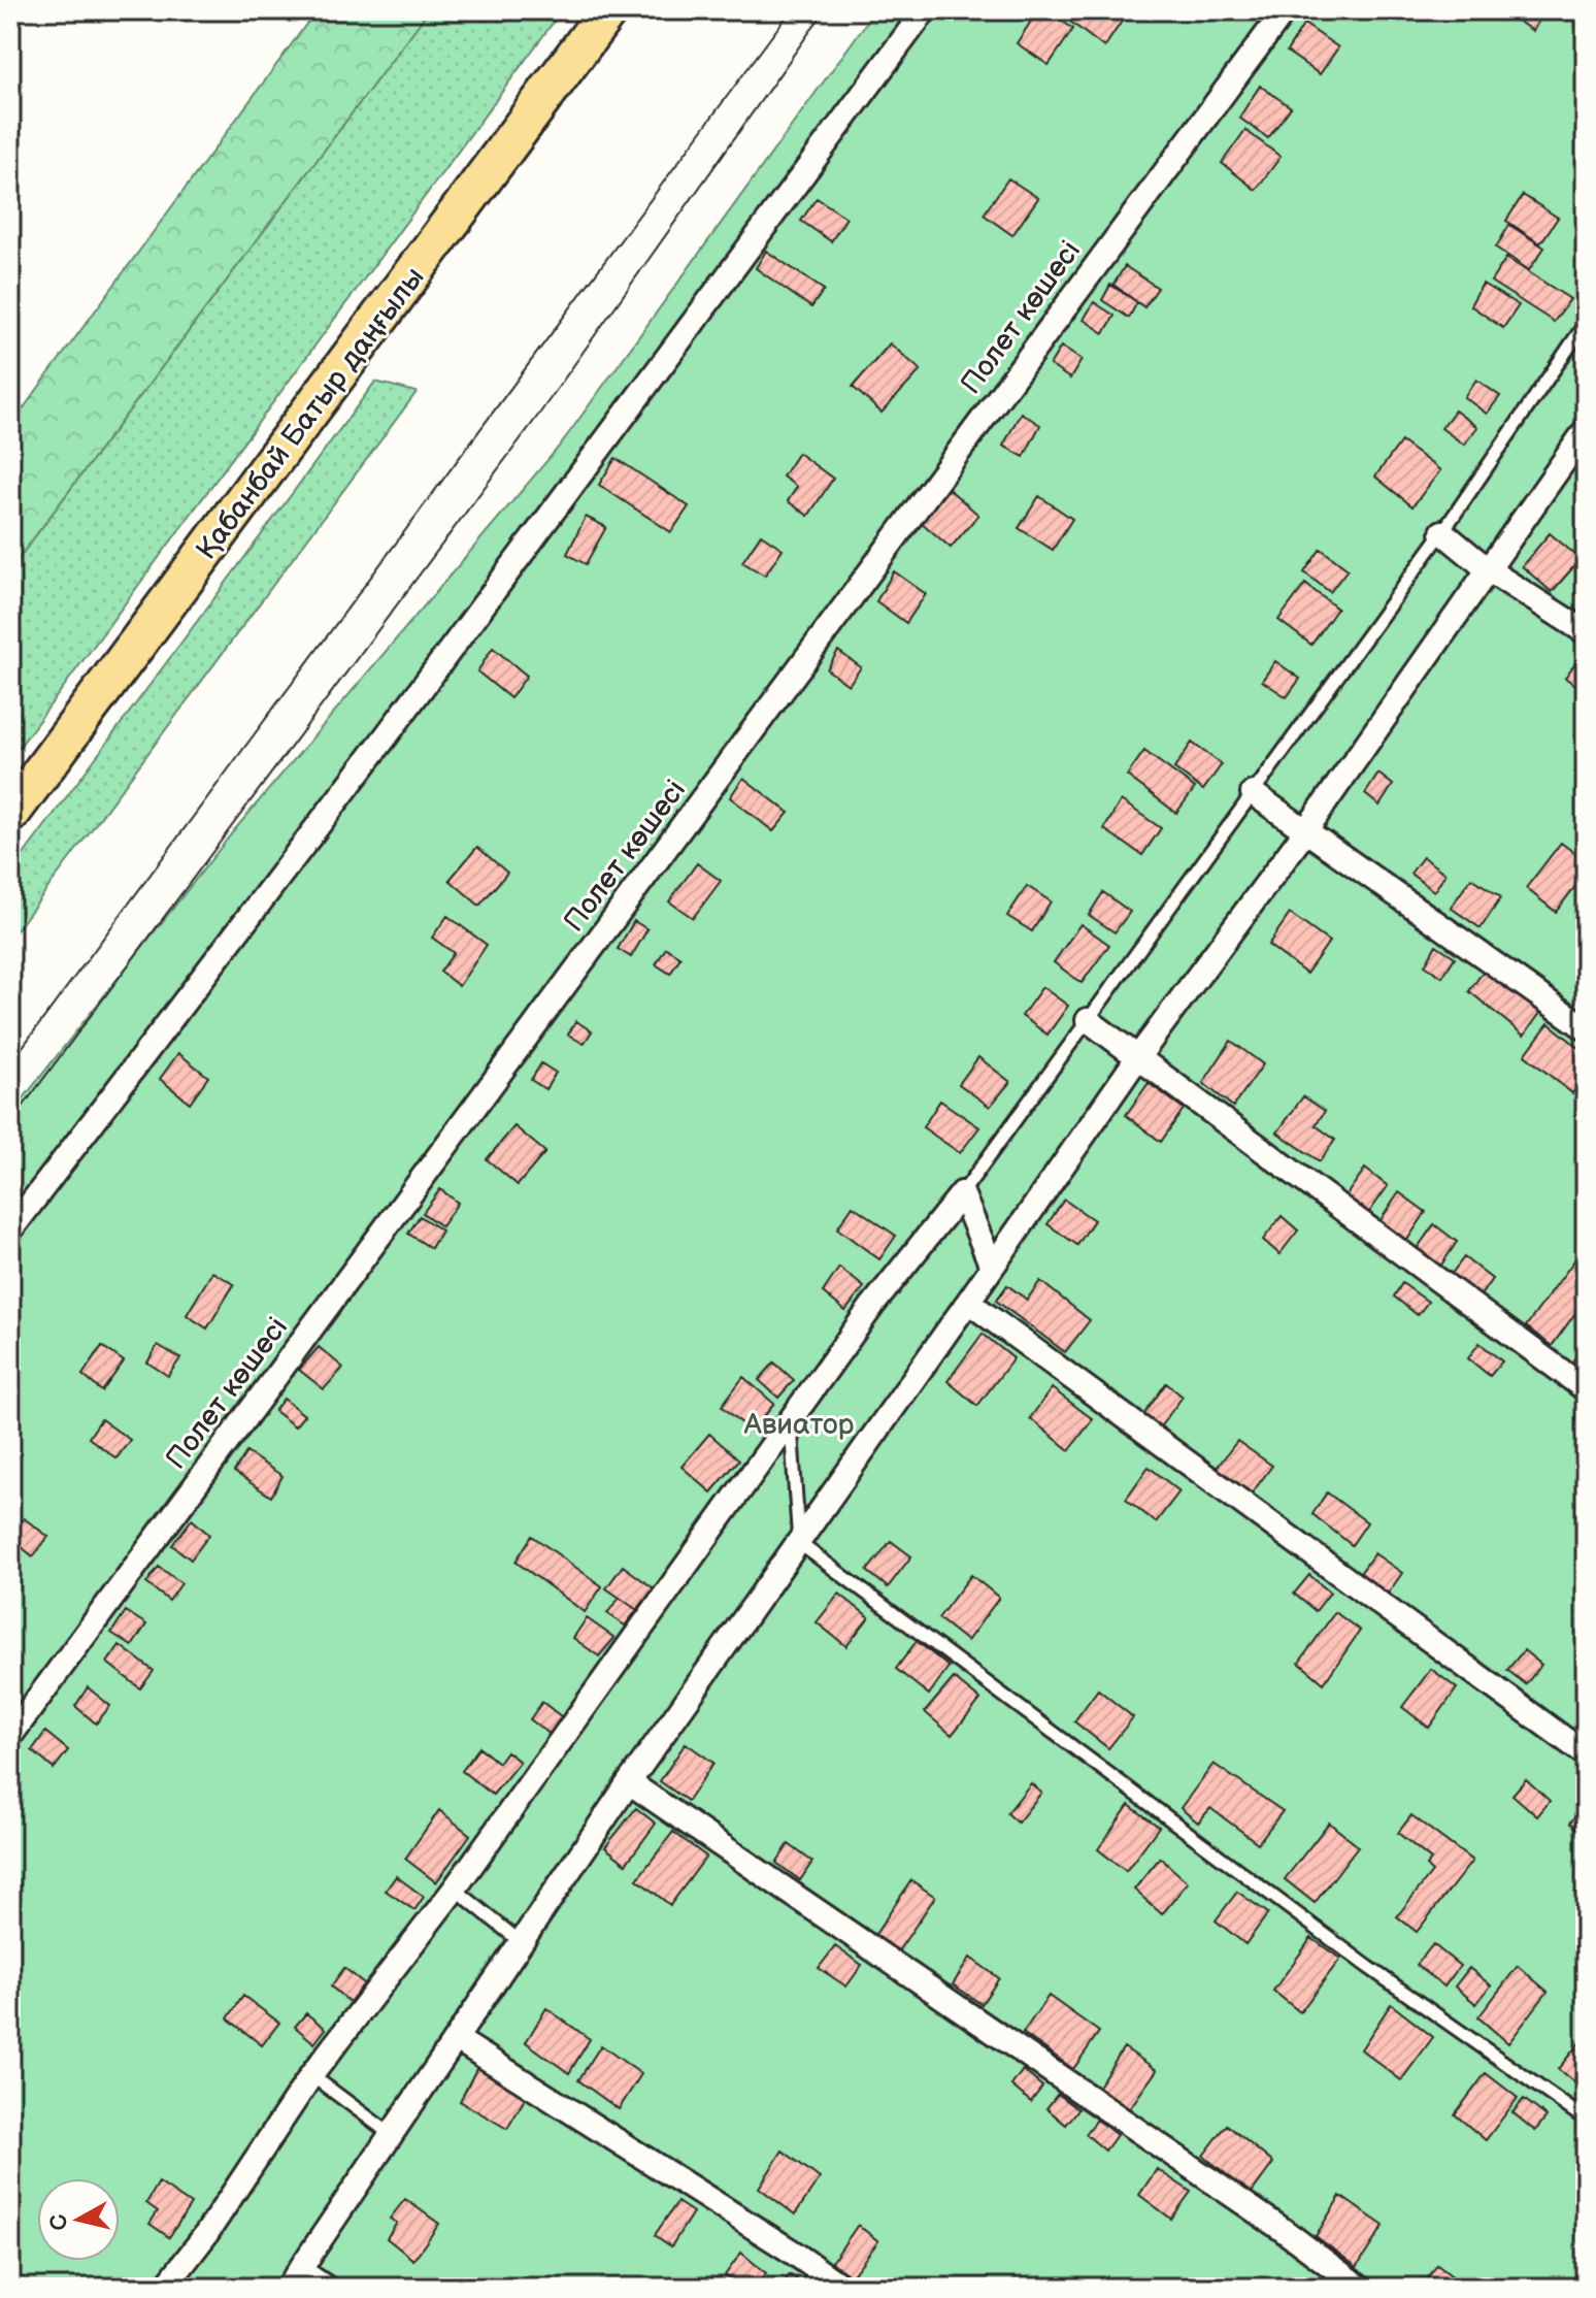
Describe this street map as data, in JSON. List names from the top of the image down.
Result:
{
  "streets": {
    "main road": ["Қабанбай Батыр даңғылы"],
    "street": ["Полет көшесі"]
  },
  "parks": ["Авиатор"],
  "north": "left"
}
